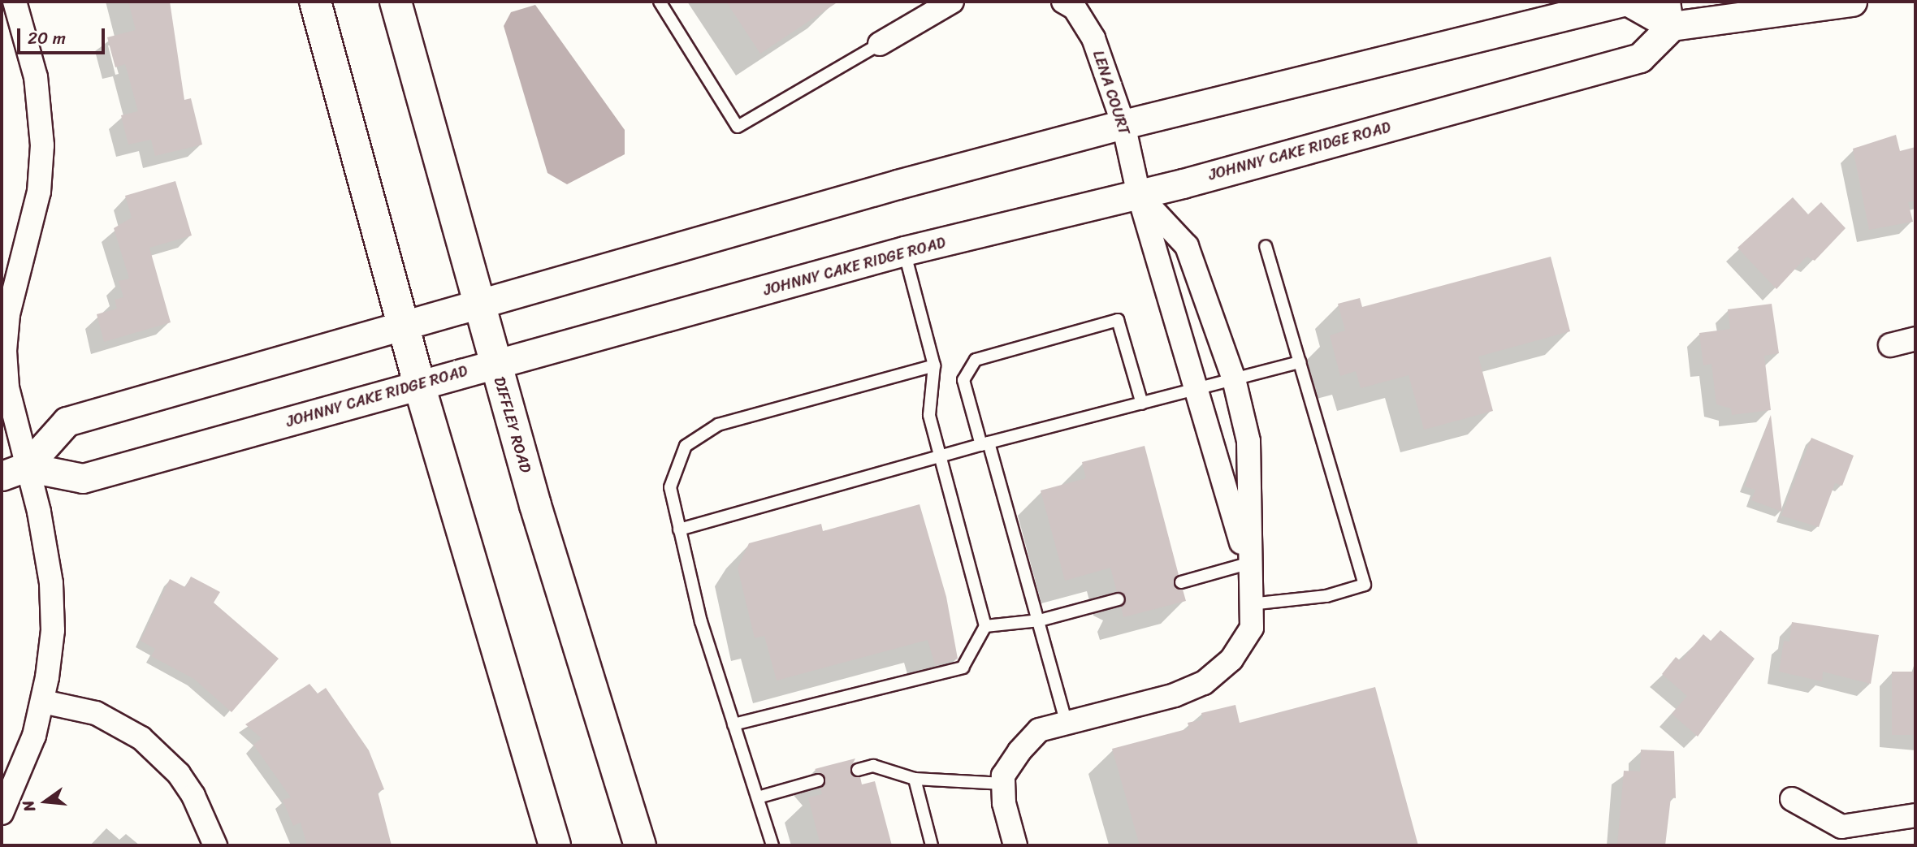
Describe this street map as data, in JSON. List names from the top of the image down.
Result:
{
  "streets": {
    "main road": ["DIFFLEY ROAD"],
    "street": ["LENA COURT", "JOHNNY CAKE RIDGE ROAD"]
  },
  "crossings": [
    ["LENA COURT", "JOHNNY CAKE RIDGE ROAD"],
    ["JOHNNY CAKE RIDGE ROAD", "DIFFLEY ROAD"]
  ],
  "scale_bar": "20 m",
  "north": "left"
}
